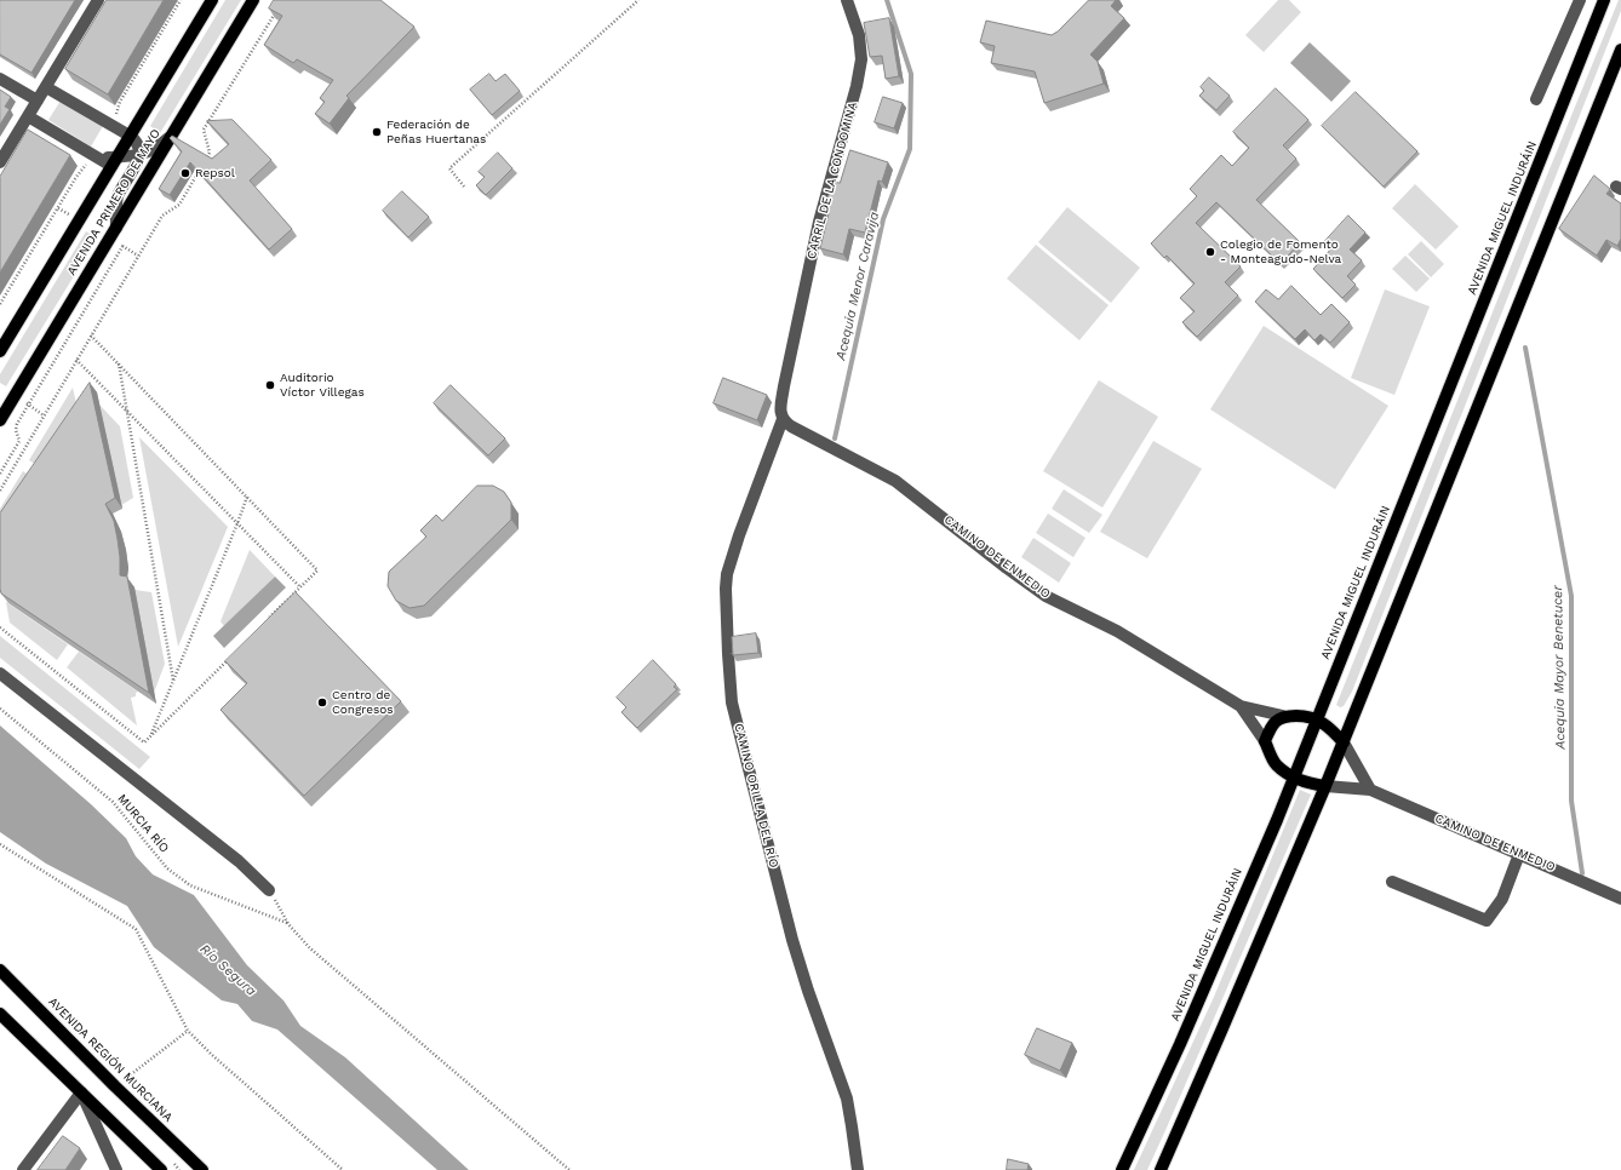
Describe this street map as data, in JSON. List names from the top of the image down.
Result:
{
  "streets": {
    "main road": ["AVENIDA PRIMERO DE MAYO", "AVENIDA MIGUEL INDURÁIN", "AVENIDA REGIÓN MURCIANA"],
    "street": ["CARRIL DE LA CONDOMINA", "CAMINO DE ENMEDIO", "CAMINO ORILLA DEL RÍO"],
    "path": ["MURCIA RÍO"]
  },
  "crossings": [
    ["CARRIL DE LA CONDOMINA", "CAMINO DE ENMEDIO"],
    ["CARRIL DE LA CONDOMINA", "CAMINO ORILLA DEL RÍO"],
    ["CAMINO DE ENMEDIO", "CAMINO ORILLA DEL RÍO"]
  ],
  "water": ["Acequia Menor Caravija", "Acequia Mayor Benetucer", "Río Segura"],
  "places": [
    "Federación de Peñas Huertanas",
    "Repsol",
    "Colegio de Fomento - Monteagudo-Nelva",
    "Auditorio Víctor Villegas",
    "Centro de Congresos"
  ]
}
